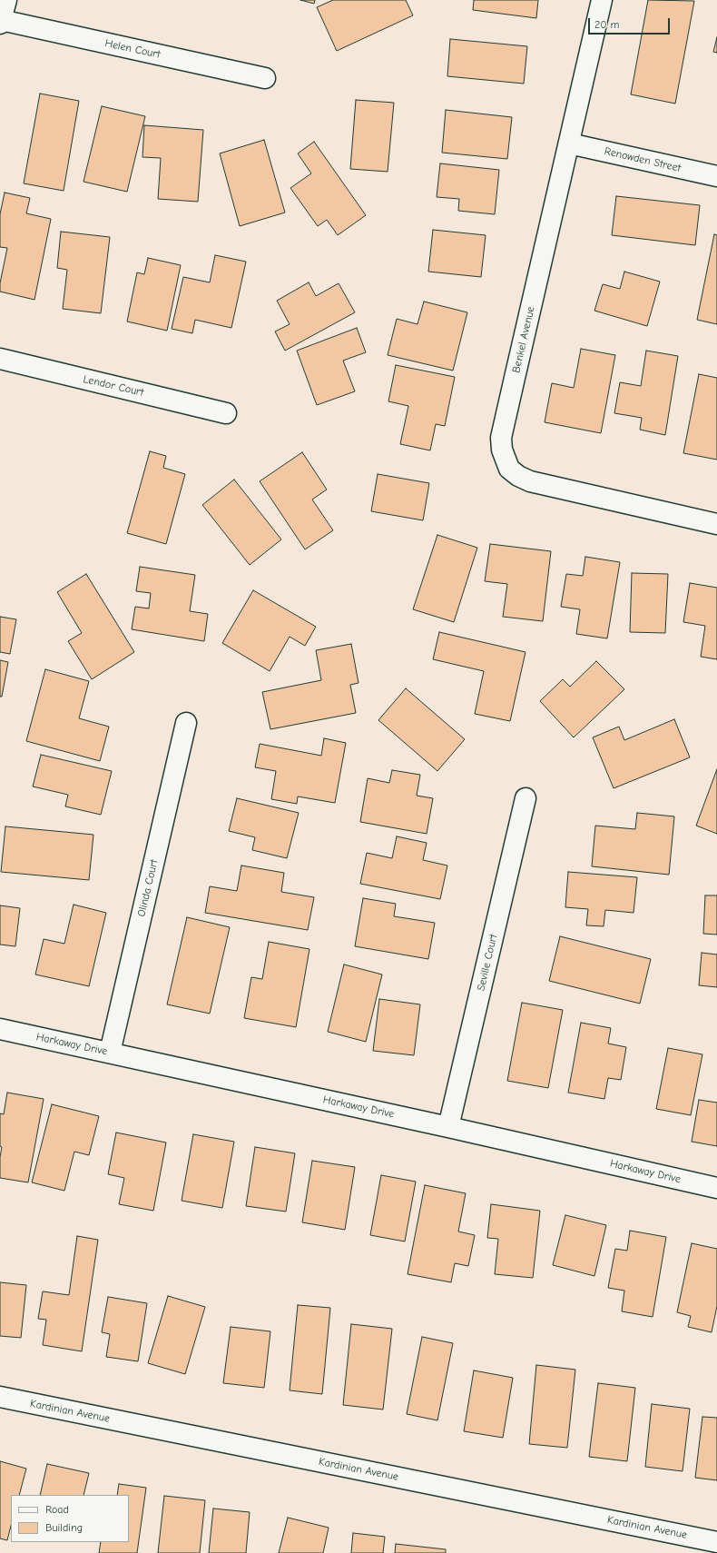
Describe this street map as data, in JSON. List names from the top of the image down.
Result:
{
  "streets": {
    "street": [
      "Helen Court",
      "Renowden Street",
      "Benkel Avenue",
      "Lendor Court",
      "Olinda Court",
      "Seville Court",
      "Harkaway Drive",
      "Kardinian Avenue"
    ]
  },
  "crossings": [
    ["Renowden Street", "Benkel Avenue"],
    ["Olinda Court", "Harkaway Drive"],
    ["Seville Court", "Harkaway Drive"]
  ],
  "legend": ["Road", "Building"],
  "scale_bar": "20 m"
}
